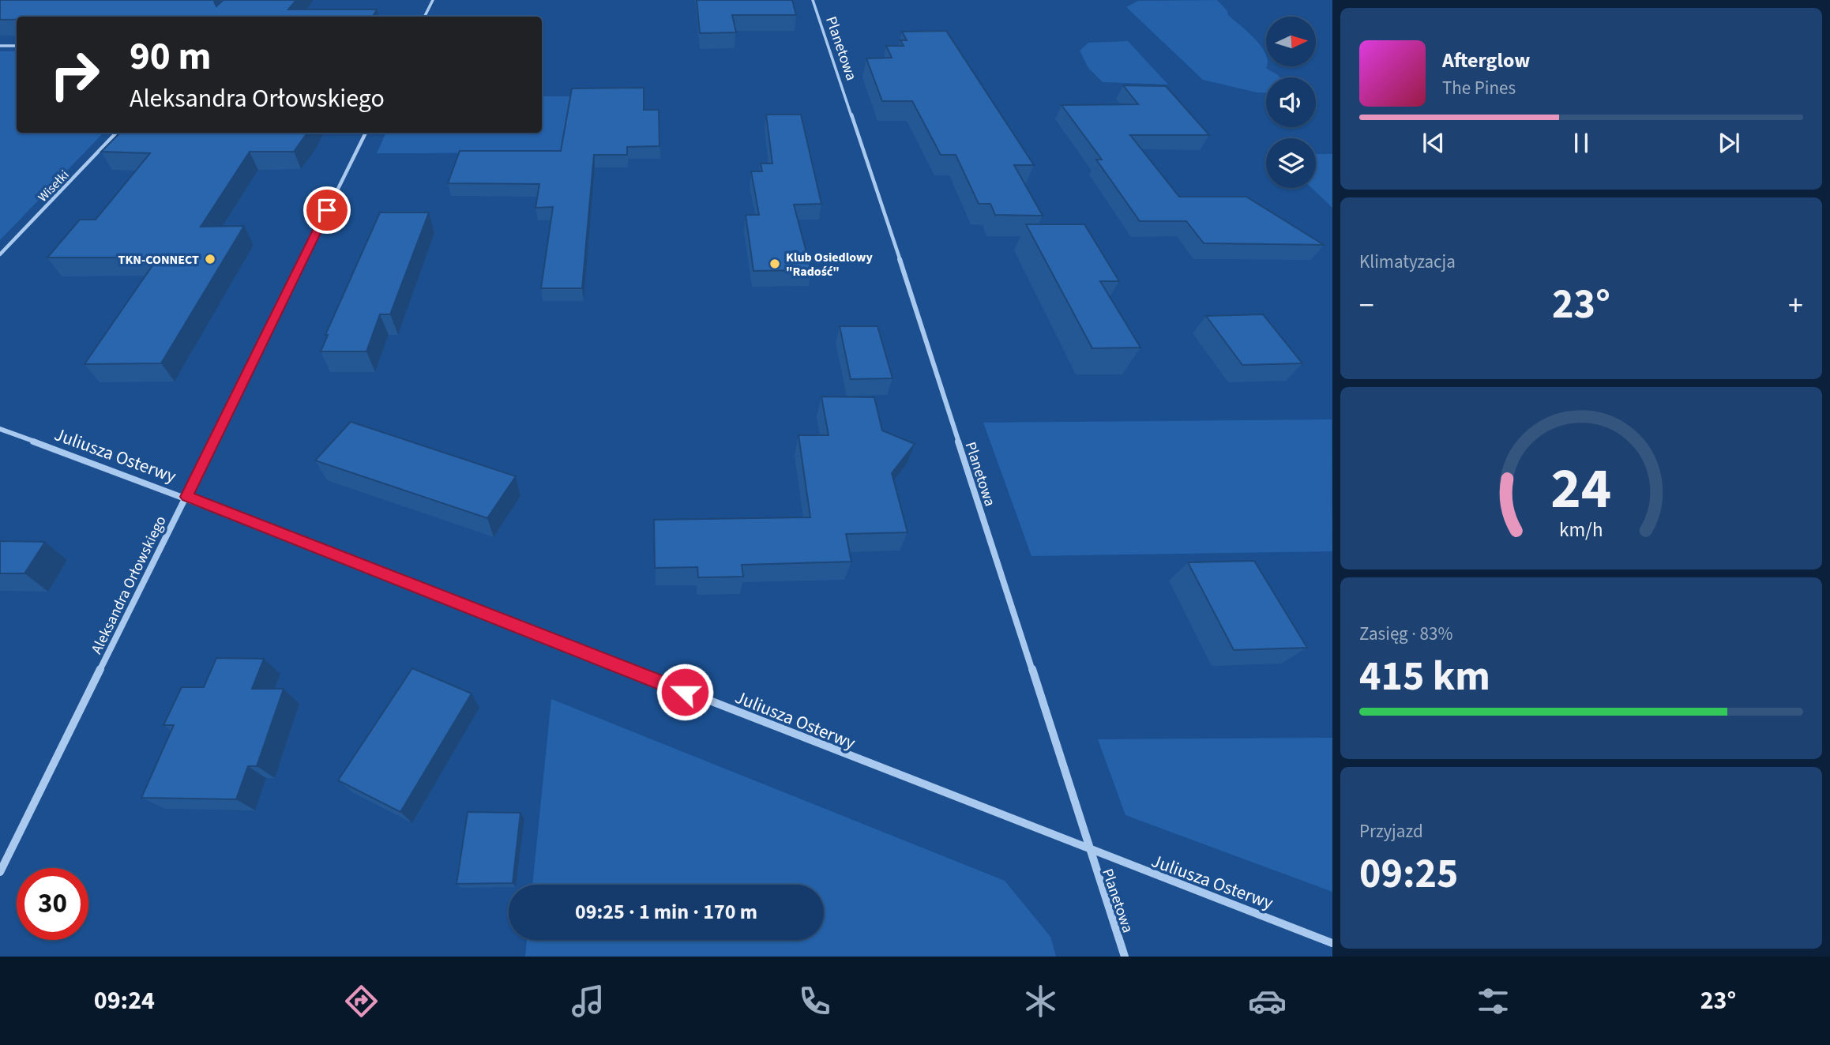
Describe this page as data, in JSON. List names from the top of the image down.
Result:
{
  "streets": {
    "street": [
      "Planetowa",
      "Wisełki",
      "Juliusza Osterwy",
      "Aleksandra Orłowskiego"
    ]
  },
  "crossings": [
    ["Planetowa", "Juliusza Osterwy"],
    ["Juliusza Osterwy", "Aleksandra Orłowskiego"]
  ],
  "places": ["TKN-CONNECT", "Klub Osiedlowy \"Radość\""],
  "north": "right",
  "page": {
    "turn": ["90 m", "Aleksandra Orłowskiego"],
    "song": ["Afterglow", "The Pines"],
    "tile": [
      "Klimatyzacja",
      ["Zasięg · 83%", "415 km"],
      ["Przyjazd", "09:25"]
    ],
    "heat": ["−", "23°", "+"],
    "limit": "30",
    "trip": "09:25 · 1 min · 170 m",
    "tabs": ["09:24", "23°"],
    "gauge": ["24", "km/h"]
  }
}
